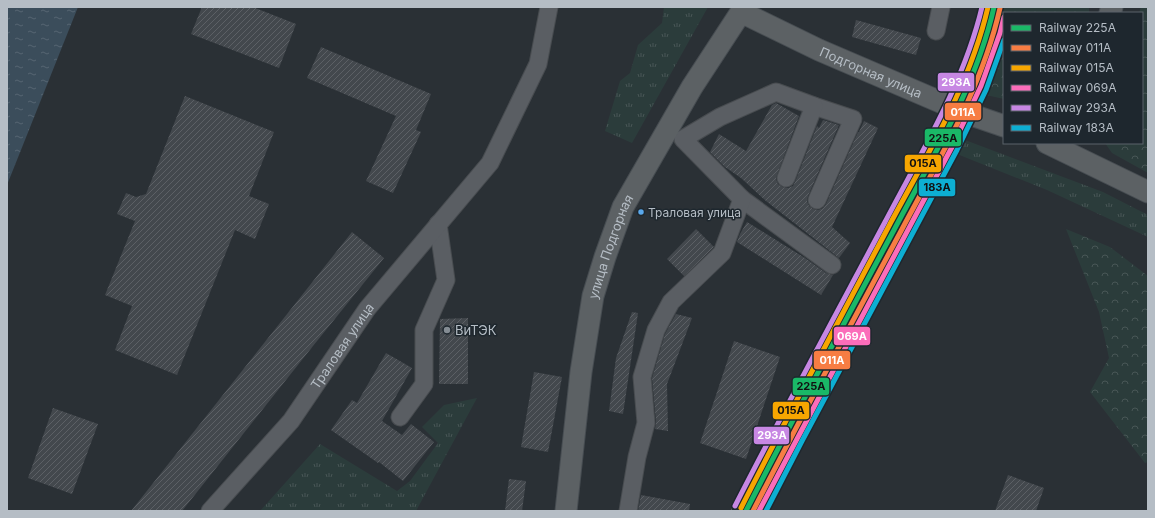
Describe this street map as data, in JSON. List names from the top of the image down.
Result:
{
  "streets": {
    "main road": ["Подгорная улица", "улица Подгорная"],
    "street": ["Траловая улица"]
  },
  "crossings": [
    ["Подгорная улица", "улица Подгорная"]
  ],
  "places": ["Траловая улица", "ВиТЭК"],
  "lines": [
    "rail line 225А",
    "rail line 015А",
    "rail line 293А",
    "rail line 011А",
    "rail line 069А",
    "rail line 183А"
  ],
  "legend": [
    "Railway 225А",
    "Railway 011А",
    "Railway 015А",
    "Railway 069А",
    "Railway 293А",
    "Railway 183А"
  ]
}
